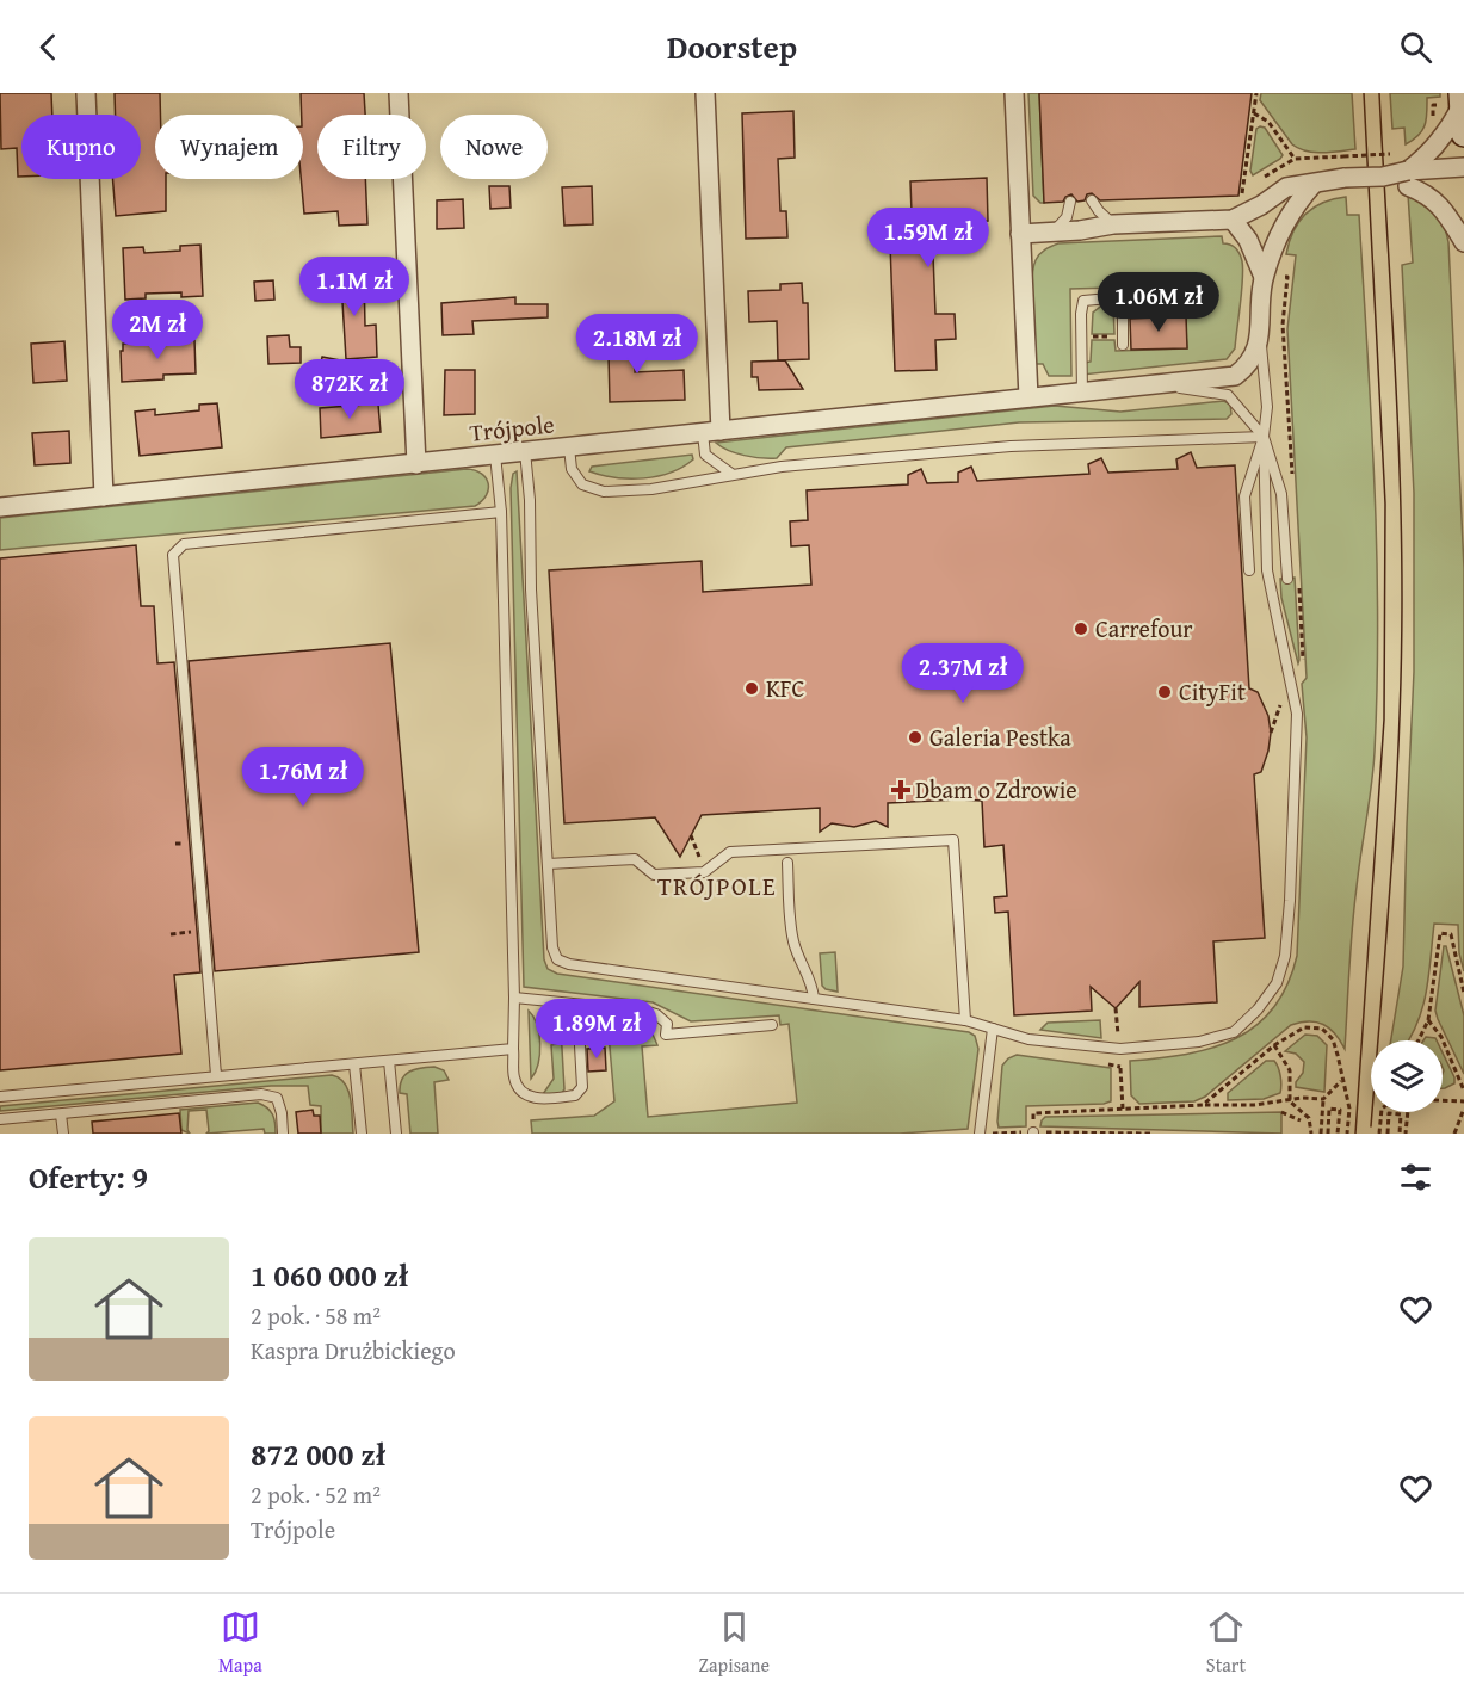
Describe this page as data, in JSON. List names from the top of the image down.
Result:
{
  "streets": {
    "street": ["Trójpole"]
  },
  "districts": ["TRÓJPOLE"],
  "places": {
    "other": [
      "Carrefour",
      "KFC",
      "CityFit",
      "Galeria Pestka"
    ],
    "health": ["Dbam o Zdrowie"]
  },
  "page": {
    "header": "Doorstep",
    "chip": [
      "Kupno",
      "Wynajem",
      "Filtry",
      "Nowe"
    ],
    "price": [
      "1.59M zł",
      "1.1M zł",
      "1.06M zł",
      "2M zł",
      "2.18M zł",
      "872K zł",
      "2.37M zł",
      "1.76M zł",
      "1.89M zł"
    ],
    "heading": "Oferty: 9",
    "list": [
      {
        "name": "1 060 000 zł",
        "note": "2 pok. · 58 m² · Kaspra Drużbickiego"
      },
      {
        "name": "872 000 zł",
        "note": "2 pok. · 52 m² · Trójpole"
      }
    ],
    "tabs": ["Mapa", "Zapisane", "Start"]
  }
}
